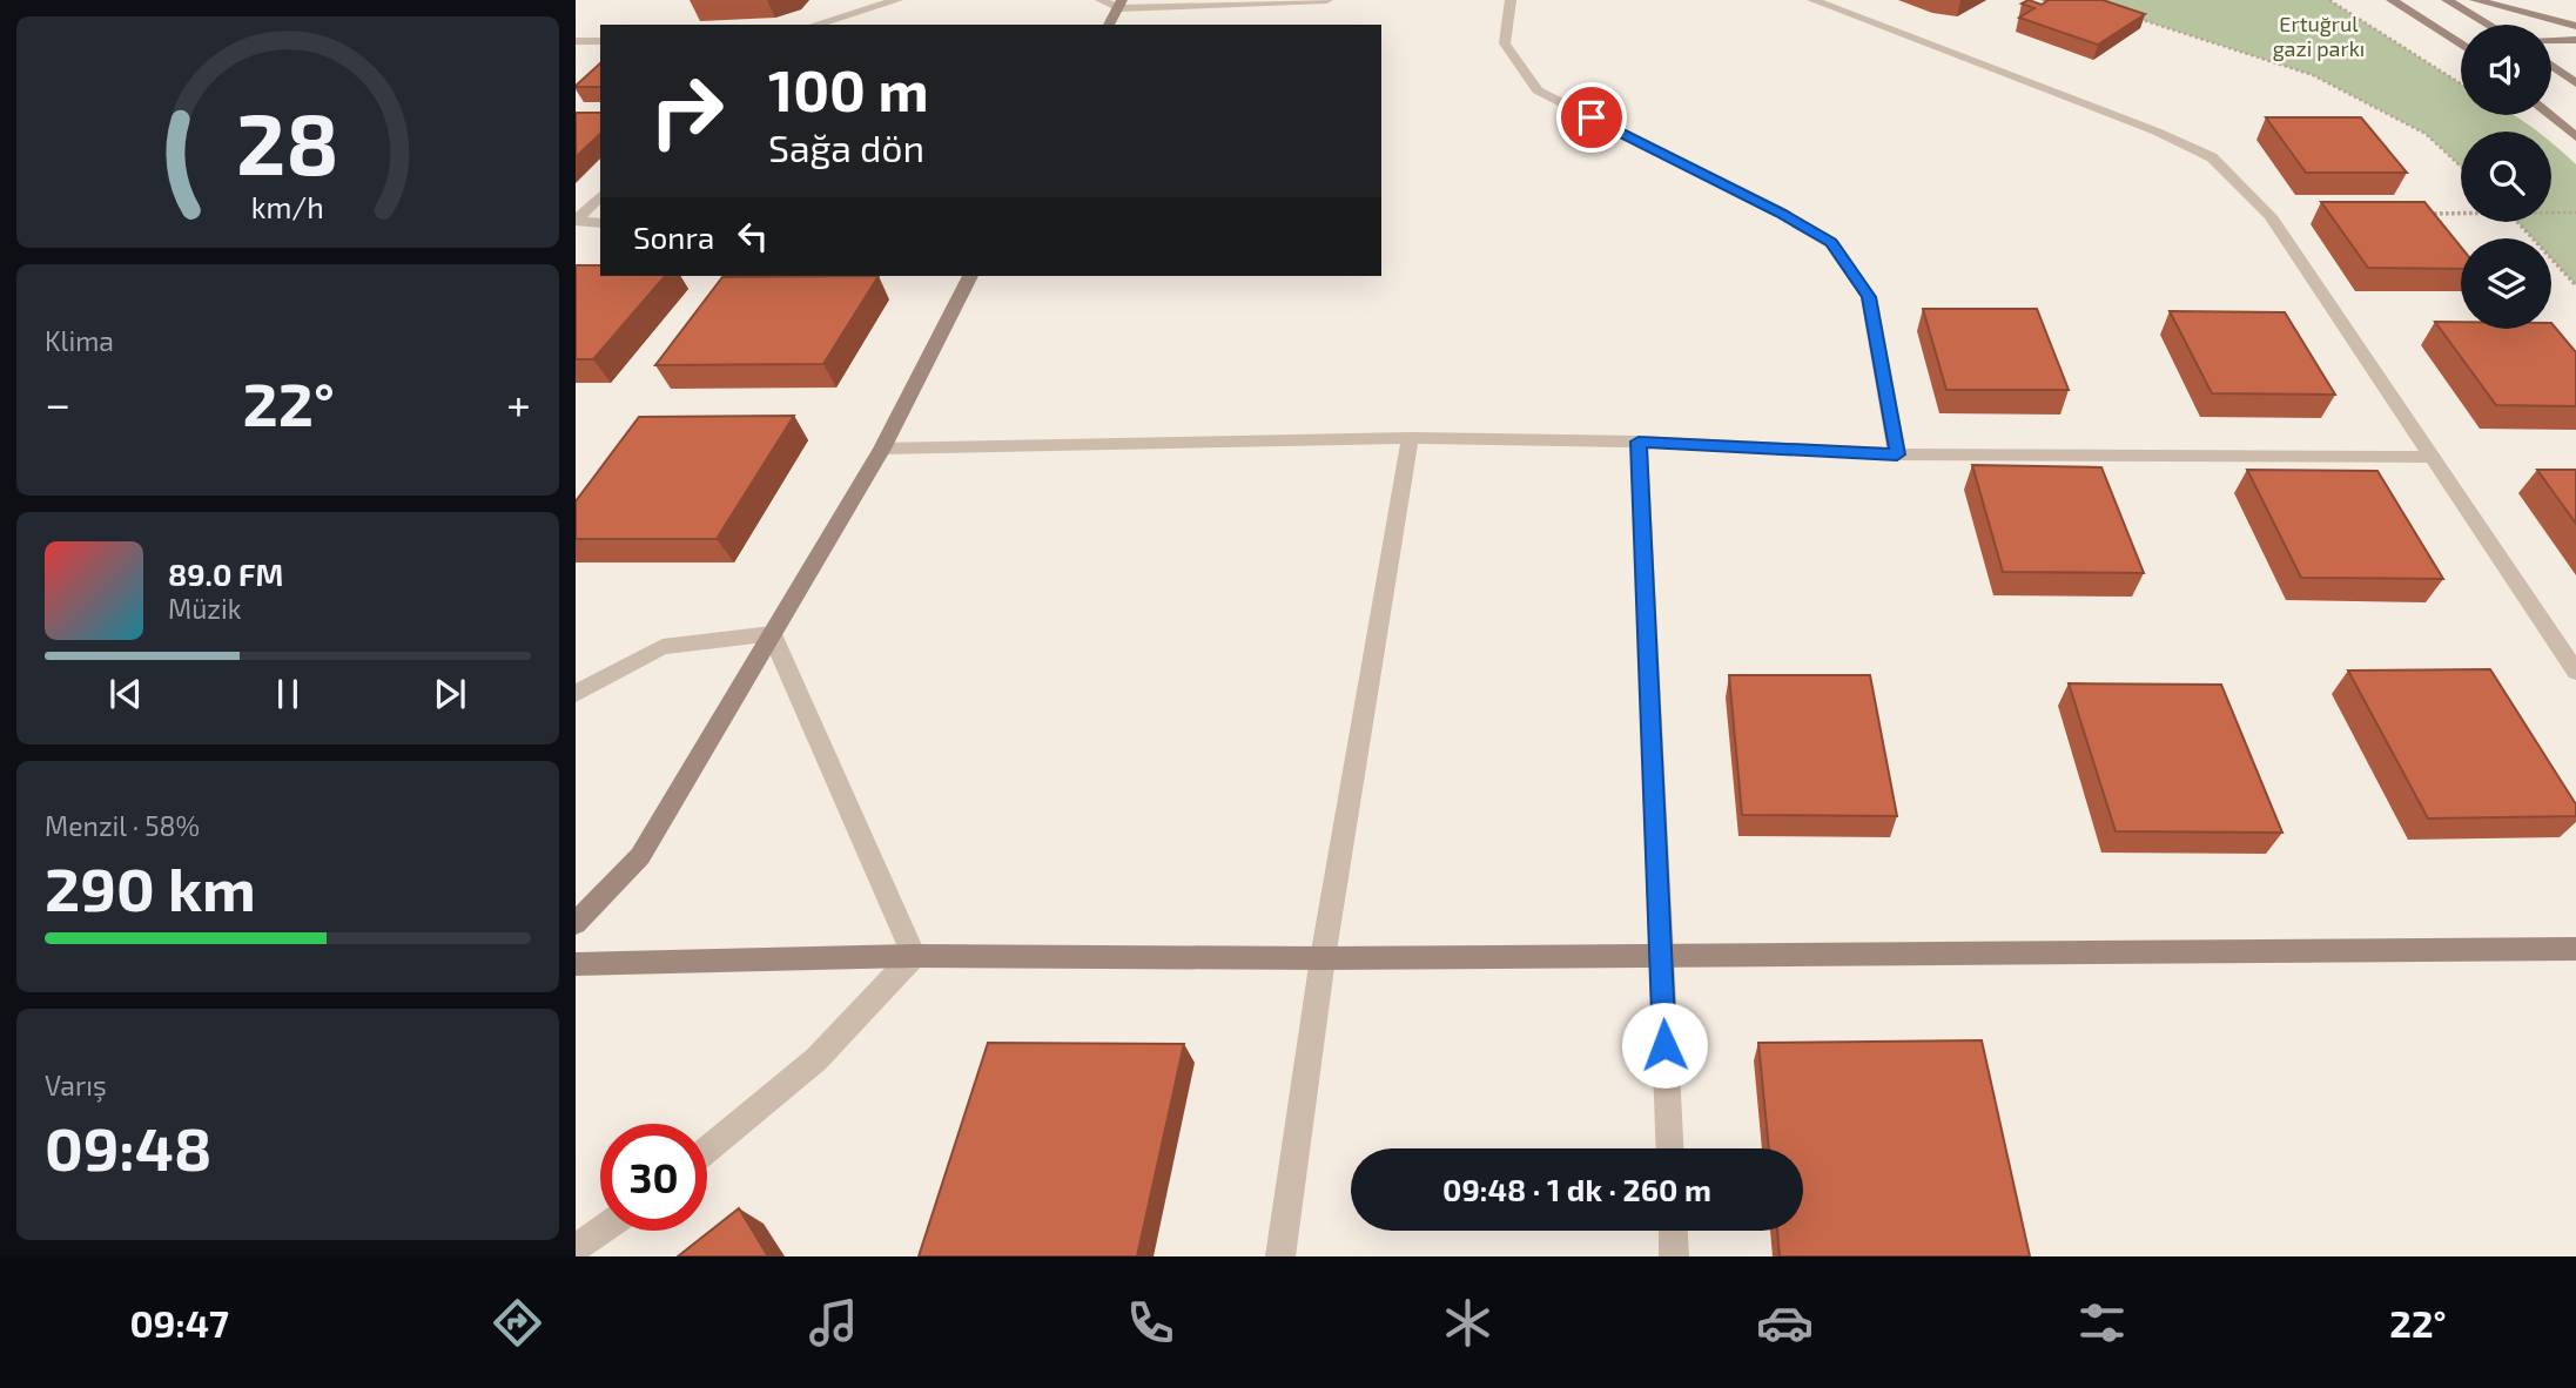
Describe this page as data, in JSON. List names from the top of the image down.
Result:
{
  "parks": ["Ertuğrul gazi parkı"],
  "page": {
    "turn": ["100 m", "Sağa dön"],
    "then": "Sonra",
    "tile": [
      "Klima",
      ["Menzil · 58%", "290 km"],
      ["Varış", "09:48"]
    ],
    "heat": ["−", "22°", "+"],
    "song": ["89.0 FM", "Müzik"],
    "limit": "30",
    "trip": "09:48 · 1 dk · 260 m",
    "tabs": ["09:47", "22°"],
    "gauge": ["28", "km/h"]
  }
}
